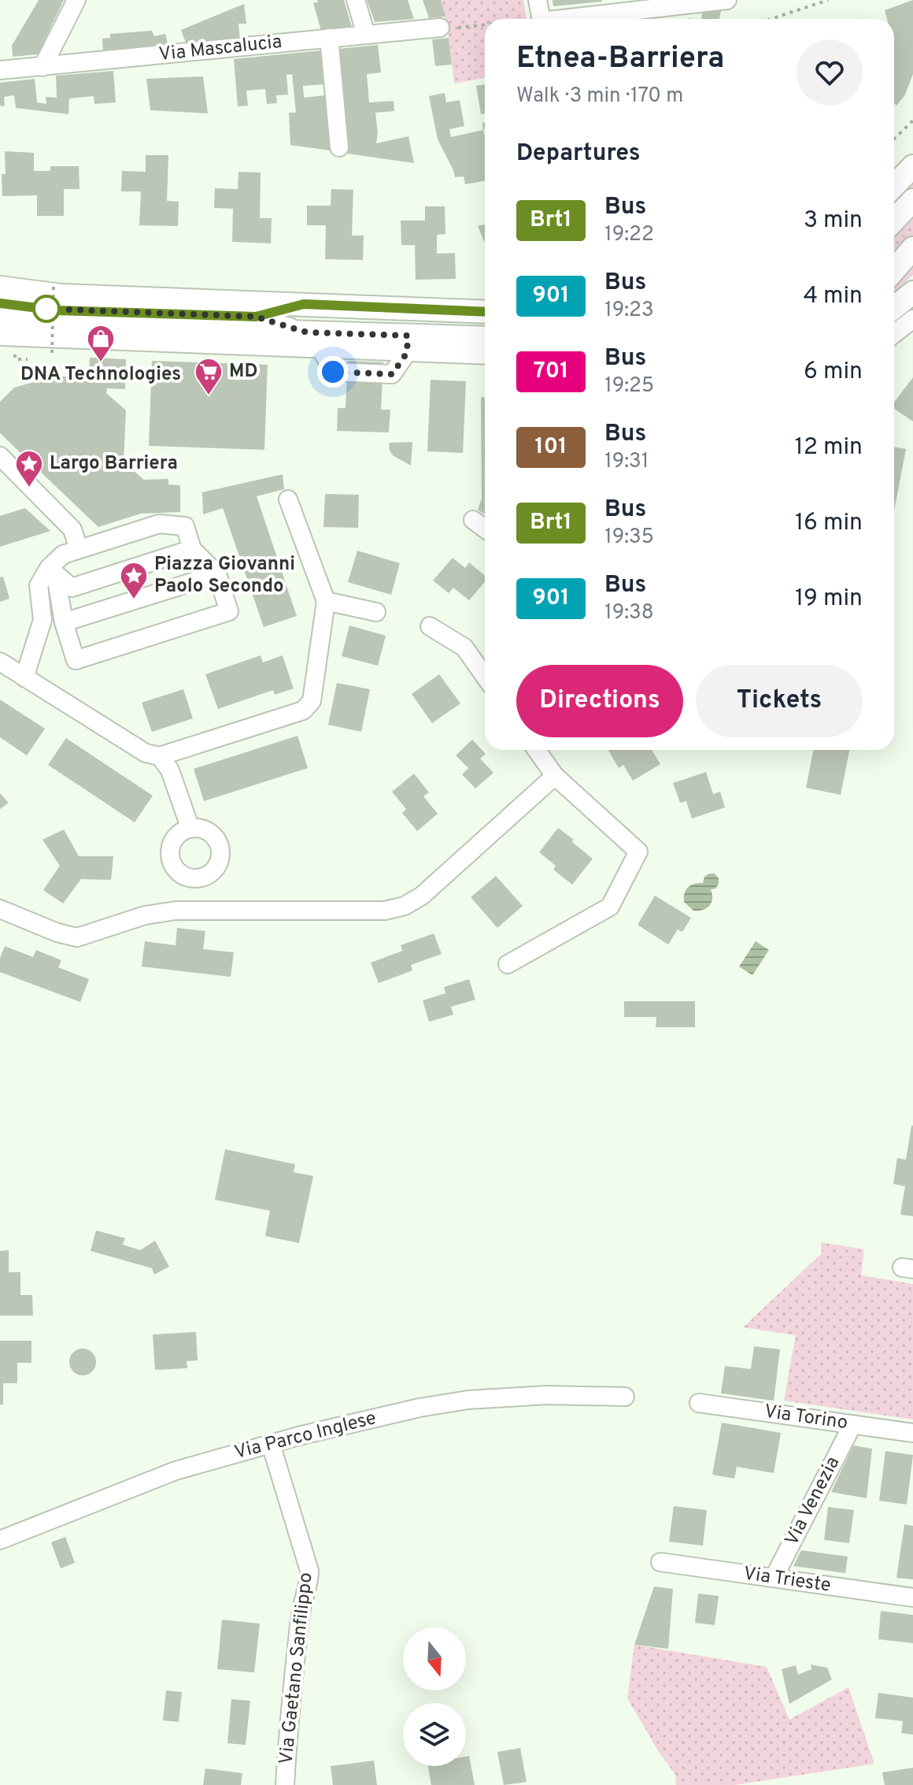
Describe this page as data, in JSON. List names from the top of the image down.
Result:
{
  "streets": {
    "street": [
      "Via Mascalucia",
      "Via Torino",
      "Via Parco Inglese",
      "Via Venezia",
      "Via Trieste",
      "Via Gaetano Sanfilippo"
    ]
  },
  "crossings": [
    ["Via Torino", "Via Venezia"],
    ["Via Parco Inglese", "Via Gaetano Sanfilippo"],
    ["Via Venezia", "Via Trieste"]
  ],
  "places": {
    "shop": ["DNA Technologies"],
    "supermarket": ["MD"],
    "place": ["Largo Barriera", "Piazza Giovanni Paolo Secondo"]
  },
  "lines": ["bus line Brt1"],
  "north": "bottom",
  "page": {
    "heading": [
      ["Etnea-Barriera", "Walk · 3 min · 170 m"],
      "Departures"
    ],
    "list": [
      {
        "mark": "Brt1",
        "name": "Bus",
        "note": "19:22",
        "value": "3 min"
      },
      {
        "mark": "901",
        "name": "Bus",
        "note": "19:23",
        "value": "4 min"
      },
      {
        "mark": "701",
        "name": "Bus",
        "note": "19:25",
        "value": "6 min"
      },
      {
        "mark": "101",
        "name": "Bus",
        "note": "19:31",
        "value": "12 min"
      },
      {
        "mark": "Brt1",
        "name": "Bus",
        "note": "19:35",
        "value": "16 min"
      },
      {
        "mark": "901",
        "name": "Bus",
        "note": "19:38",
        "value": "19 min"
      }
    ],
    "buttons": ["Directions", "Tickets"]
  }
}
